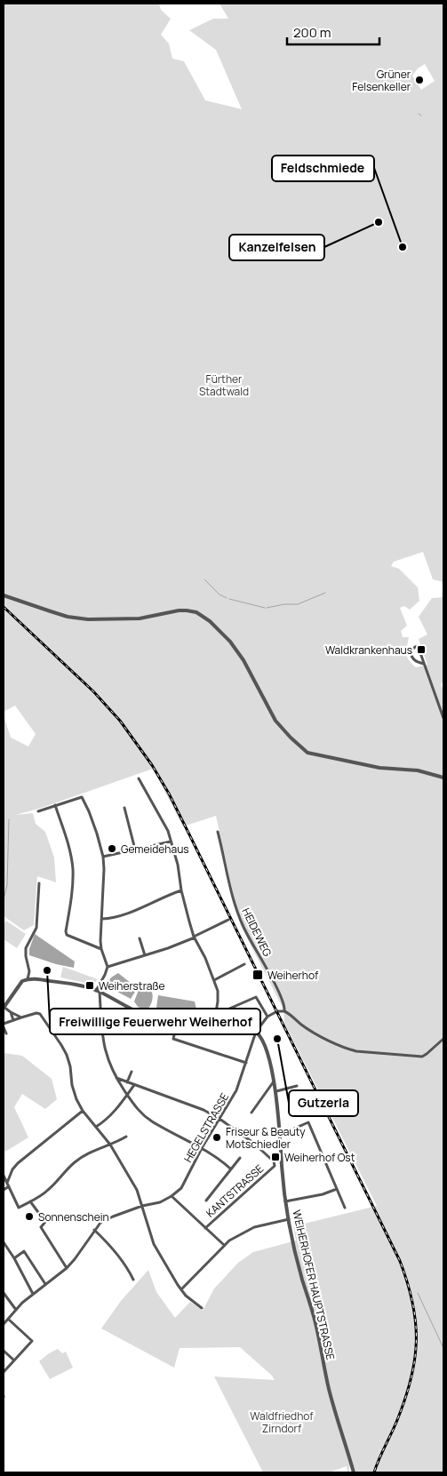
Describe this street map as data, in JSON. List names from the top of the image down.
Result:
{
  "streets": {
    "street": [
      "HEIDEWEG",
      "HEGELSTRASSE",
      "KANTSTRASSE",
      "WEIHERHOFER HAUPTSTRASSE"
    ]
  },
  "crossings": [
    ["HEGELSTRASSE", "WEIHERHOFER HAUPTSTRASSE"]
  ],
  "parks": ["Fürther Stadtwald", "Waldfriedhof Zirndorf"],
  "places": {
    "other": [
      "Grüner Felsenkeller",
      "Kanzelfelsen",
      "Feldschmiede",
      "Gemeidehaus",
      "Freiwillige Feuerwehr Weiherhof",
      "Gutzerla",
      "Friseur & Beauty Motschiedler",
      "Sonnenschein"
    ],
    "transit": [
      "Waldkrankenhaus",
      "Weiherhof",
      "Weiherstraße",
      "Weiherhof Ost"
    ]
  },
  "scale_bar": "200 m"
}
